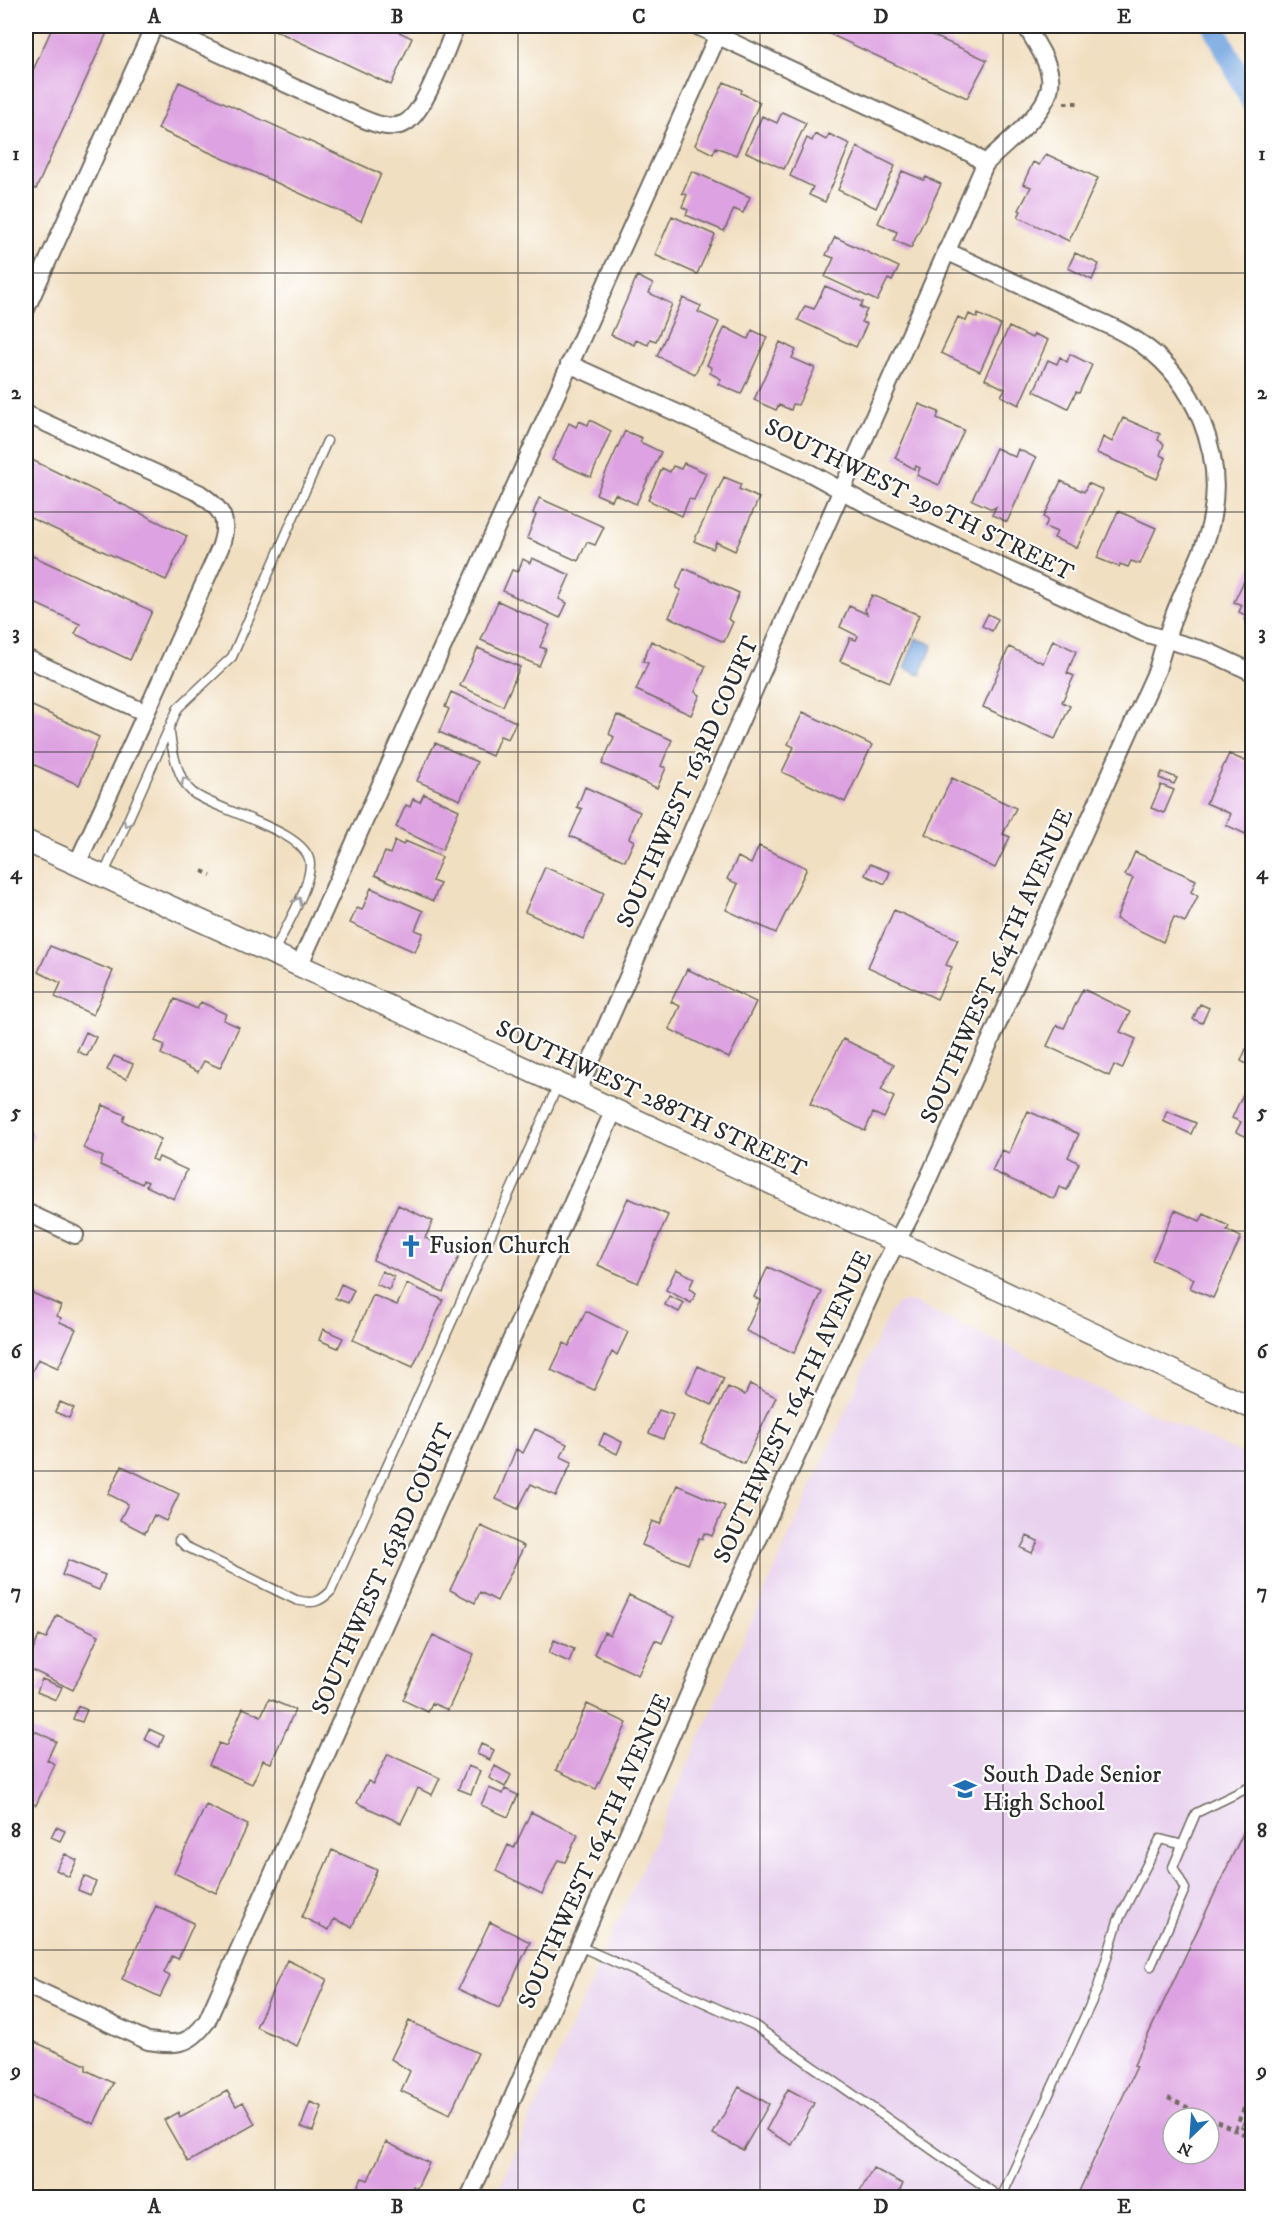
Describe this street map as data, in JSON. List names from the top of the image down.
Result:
{
  "streets": {
    "street": [
      "SOUTHWEST 290TH STREET",
      "SOUTHWEST 163RD COURT",
      "SOUTHWEST 164TH AVENUE",
      "SOUTHWEST 288TH STREET"
    ]
  },
  "crossings": [
    ["SOUTHWEST 290TH STREET", "SOUTHWEST 163RD COURT"],
    ["SOUTHWEST 290TH STREET", "SOUTHWEST 164TH AVENUE"],
    ["SOUTHWEST 163RD COURT", "SOUTHWEST 164TH AVENUE"],
    ["SOUTHWEST 163RD COURT", "SOUTHWEST 288TH STREET"],
    ["SOUTHWEST 164TH AVENUE", "SOUTHWEST 288TH STREET"]
  ],
  "places": {
    "church": ["Fusion Church"],
    "school or university": ["South Dade Senior High School"]
  },
  "north": "bottom left",
  "grid": {
    "columns": [
      "A",
      "B",
      "C",
      "D",
      "E"
    ],
    "rows": [
      "1",
      "2",
      "3",
      "4",
      "5",
      "6",
      "7",
      "8",
      "9"
    ]
  }
}
